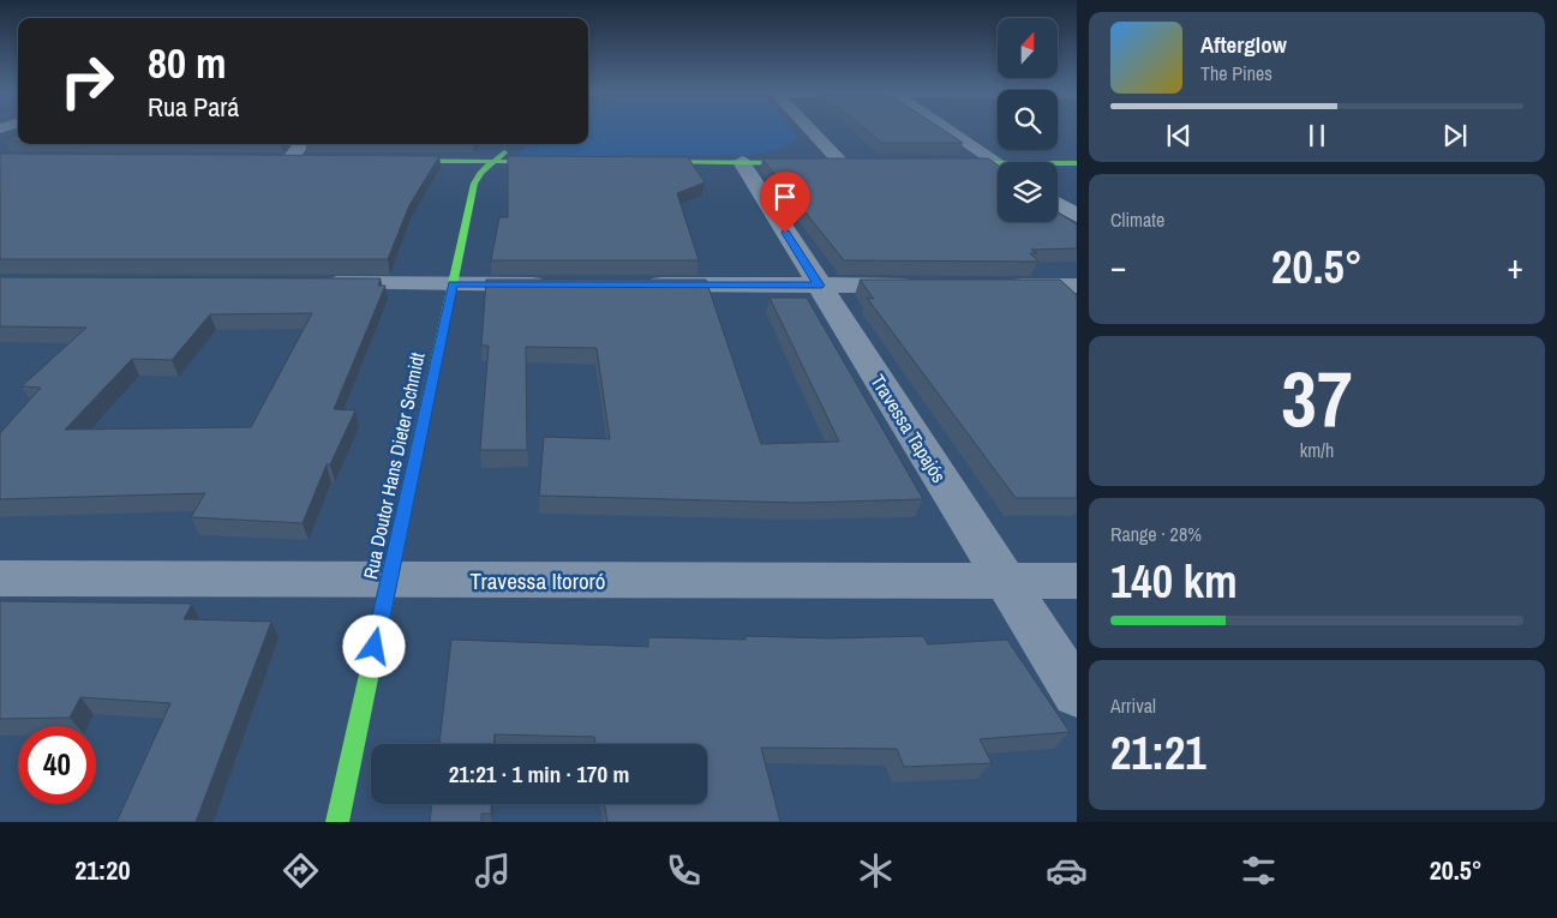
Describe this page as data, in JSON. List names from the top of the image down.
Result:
{
  "streets": {
    "street": ["Travessa Tapajós", "Rua Doutor Hans Dieter Schmidt", "Travessa Itororó"]
  },
  "crossings": [
    ["Travessa Tapajós", "Travessa Itororó"],
    ["Rua Doutor Hans Dieter Schmidt", "Travessa Itororó"]
  ],
  "north": "top",
  "page": {
    "turn": ["80 m", "Rua Pará"],
    "song": ["Afterglow", "The Pines"],
    "tile": [
      "Climate",
      ["37", "km/h"],
      ["Range · 28%", "140 km"],
      ["Arrival", "21:21"]
    ],
    "heat": ["−", "20.5°", "+"],
    "limit": "40",
    "trip": "21:21 · 1 min · 170 m",
    "tabs": ["21:20", "20.5°"]
  }
}
